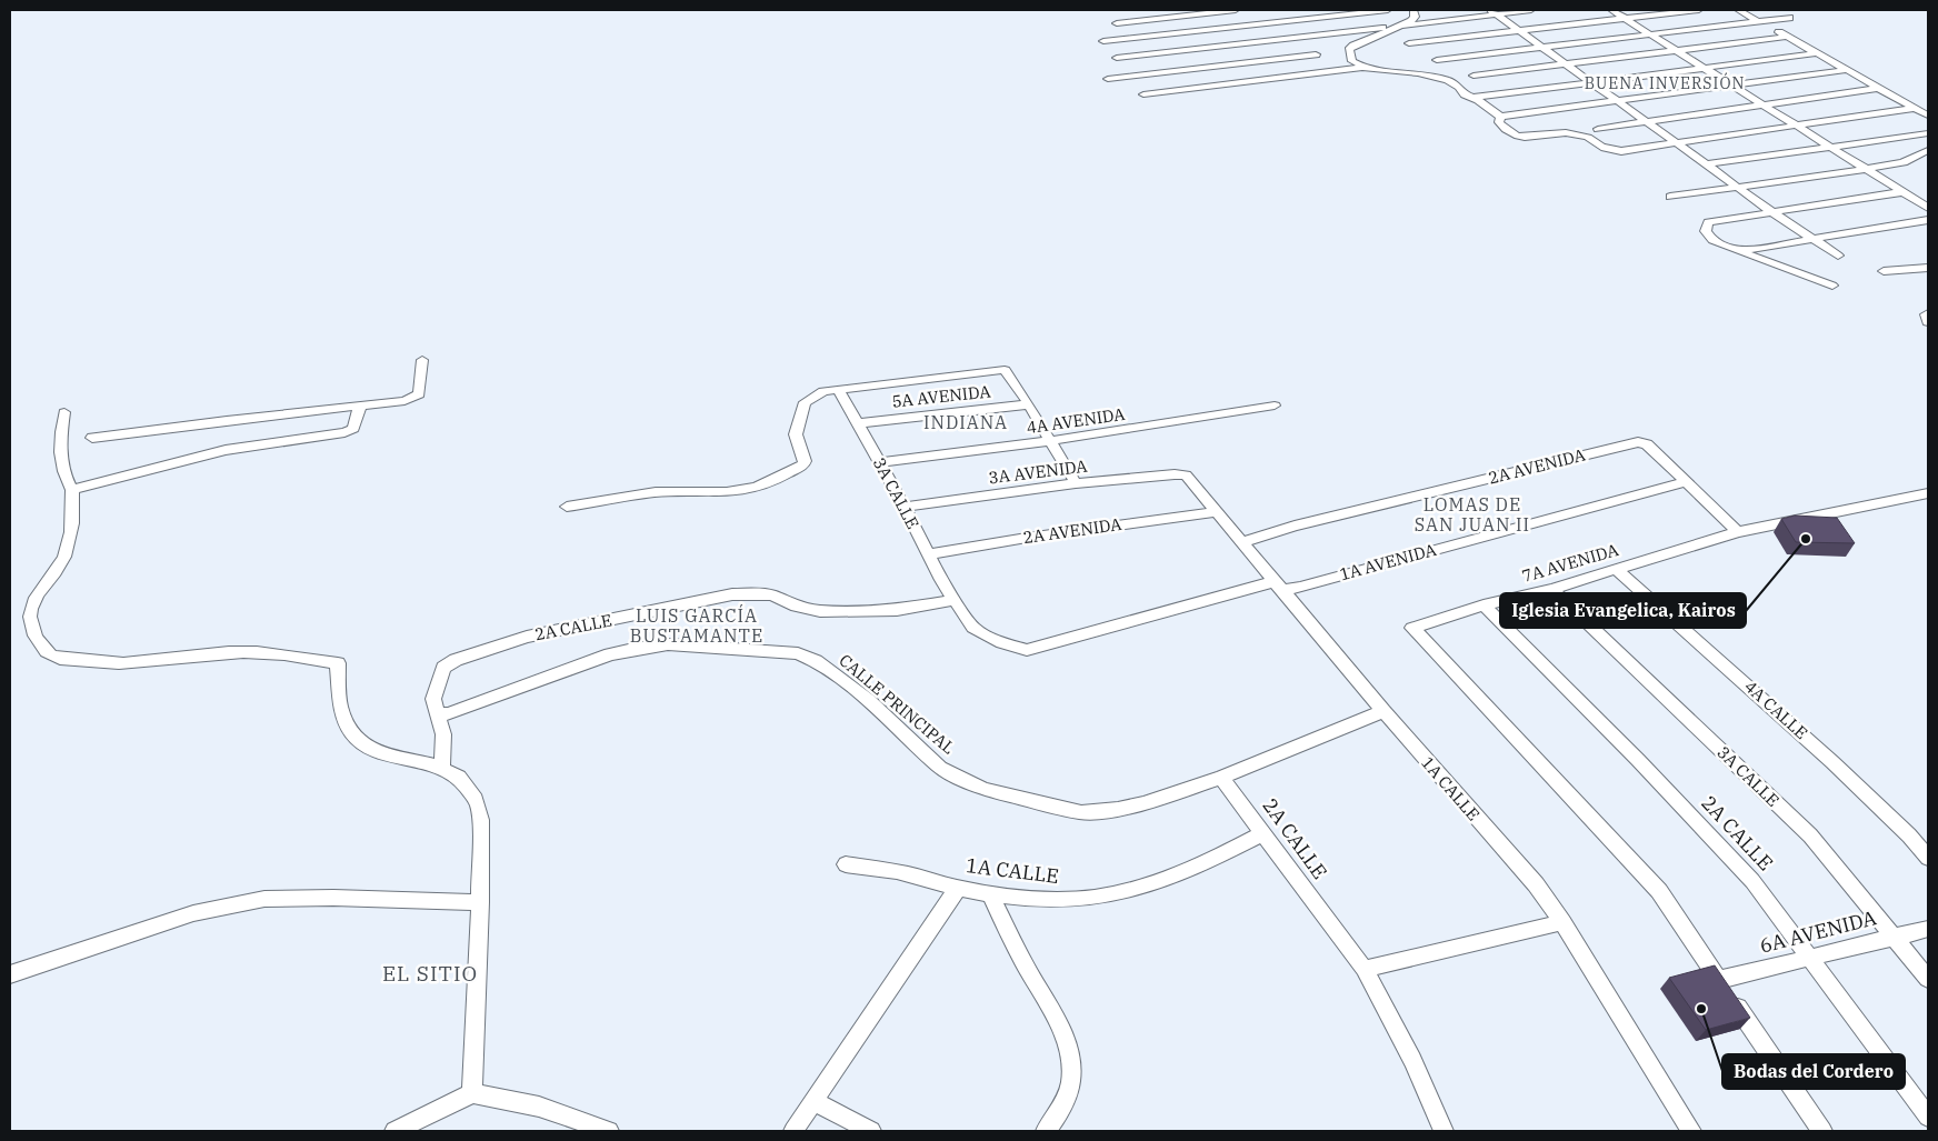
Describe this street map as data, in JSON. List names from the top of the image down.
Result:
{
  "streets": {
    "street": [
      "5A AVENIDA",
      "4A AVENIDA",
      "2A AVENIDA",
      "3A AVENIDA",
      "3A CALLE",
      "1A AVENIDA",
      "7A AVENIDA",
      "2A CALLE",
      "CALLE PRINCIPAL",
      "4A CALLE",
      "1A CALLE",
      "6A AVENIDA"
    ]
  },
  "crossings": [
    ["5A AVENIDA", "3A CALLE"],
    ["4A AVENIDA", "3A CALLE"],
    ["2A AVENIDA", "3A CALLE"],
    ["2A AVENIDA", "1A AVENIDA"],
    ["2A AVENIDA", "1A CALLE"],
    ["3A AVENIDA", "3A CALLE"],
    ["3A AVENIDA", "1A CALLE"],
    ["3A CALLE", "1A AVENIDA"],
    ["3A CALLE", "7A AVENIDA"],
    ["3A CALLE", "2A CALLE"],
    ["3A CALLE", "6A AVENIDA"],
    ["1A AVENIDA", "2A CALLE"],
    ["1A AVENIDA", "1A CALLE"],
    ["7A AVENIDA", "2A CALLE"],
    ["7A AVENIDA", "4A CALLE"],
    ["7A AVENIDA", "6A AVENIDA"],
    ["2A CALLE", "CALLE PRINCIPAL"],
    ["2A CALLE", "1A CALLE"],
    ["2A CALLE", "6A AVENIDA"]
  ],
  "districts": [
    "BUENA INVERSIÓN",
    "INDIANA",
    "LOMAS DE SAN JUAN II",
    "LUIS GARCÍA BUSTAMANTE",
    "EL SITIO"
  ],
  "places": ["Iglesia Evangelica, Kairos", "Bodas del Cordero"]
}
